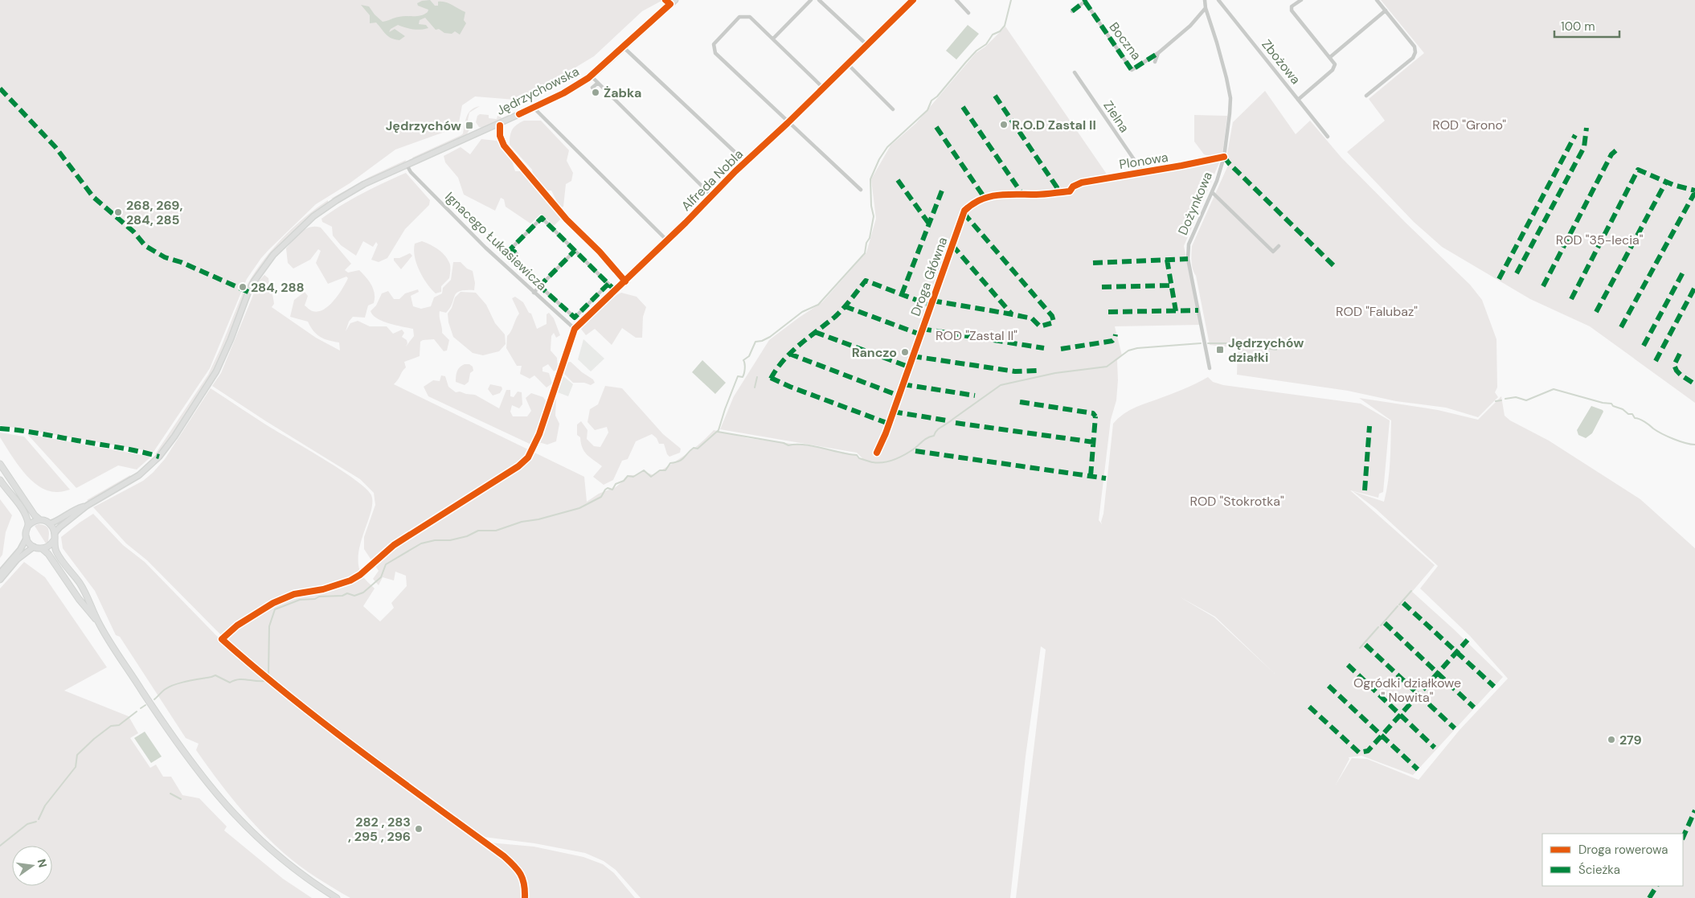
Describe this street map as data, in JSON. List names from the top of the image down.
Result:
{
  "streets": {
    "main road": ["Jędrzychowska"],
    "street": [
      "Boczna",
      "Zbożowa",
      "Zielna",
      "Plonowa",
      "Alfreda Nobla",
      "Dożynkowa",
      "Ignacego Łukasiewicza",
      "Droga Główna"
    ]
  },
  "crossings": [
    ["Boczna", "Dożynkowa"],
    ["Jędrzychowska", "Ignacego Łukasiewicza"],
    ["Zielna", "Plonowa"],
    ["Plonowa", "Dożynkowa"],
    ["Plonowa", "Droga Główna"],
    ["Alfreda Nobla", "Ignacego Łukasiewicza"]
  ],
  "parks": [
    "ROD \"Grono\"",
    "ROD \"35-lecia\"",
    "ROD \"Falubaz\"",
    "ROD \"Zastal II\"",
    "ROD \"Stokrotka\"",
    "Ogródki działkowe \" Nowita\""
  ],
  "places": {
    "other": [
      "Żabka",
      "R.O.D Zastal II",
      "268, 269, 284, 285",
      "284, 288",
      "Ranczo",
      "279",
      "282 , 283 , 295 , 296"
    ],
    "transit": ["Jędrzychów", "Jędrzychów działki"]
  },
  "legend": ["Droga rowerowa", "Ścieżka"],
  "scale_bar": "100 m",
  "north": "right"
}
